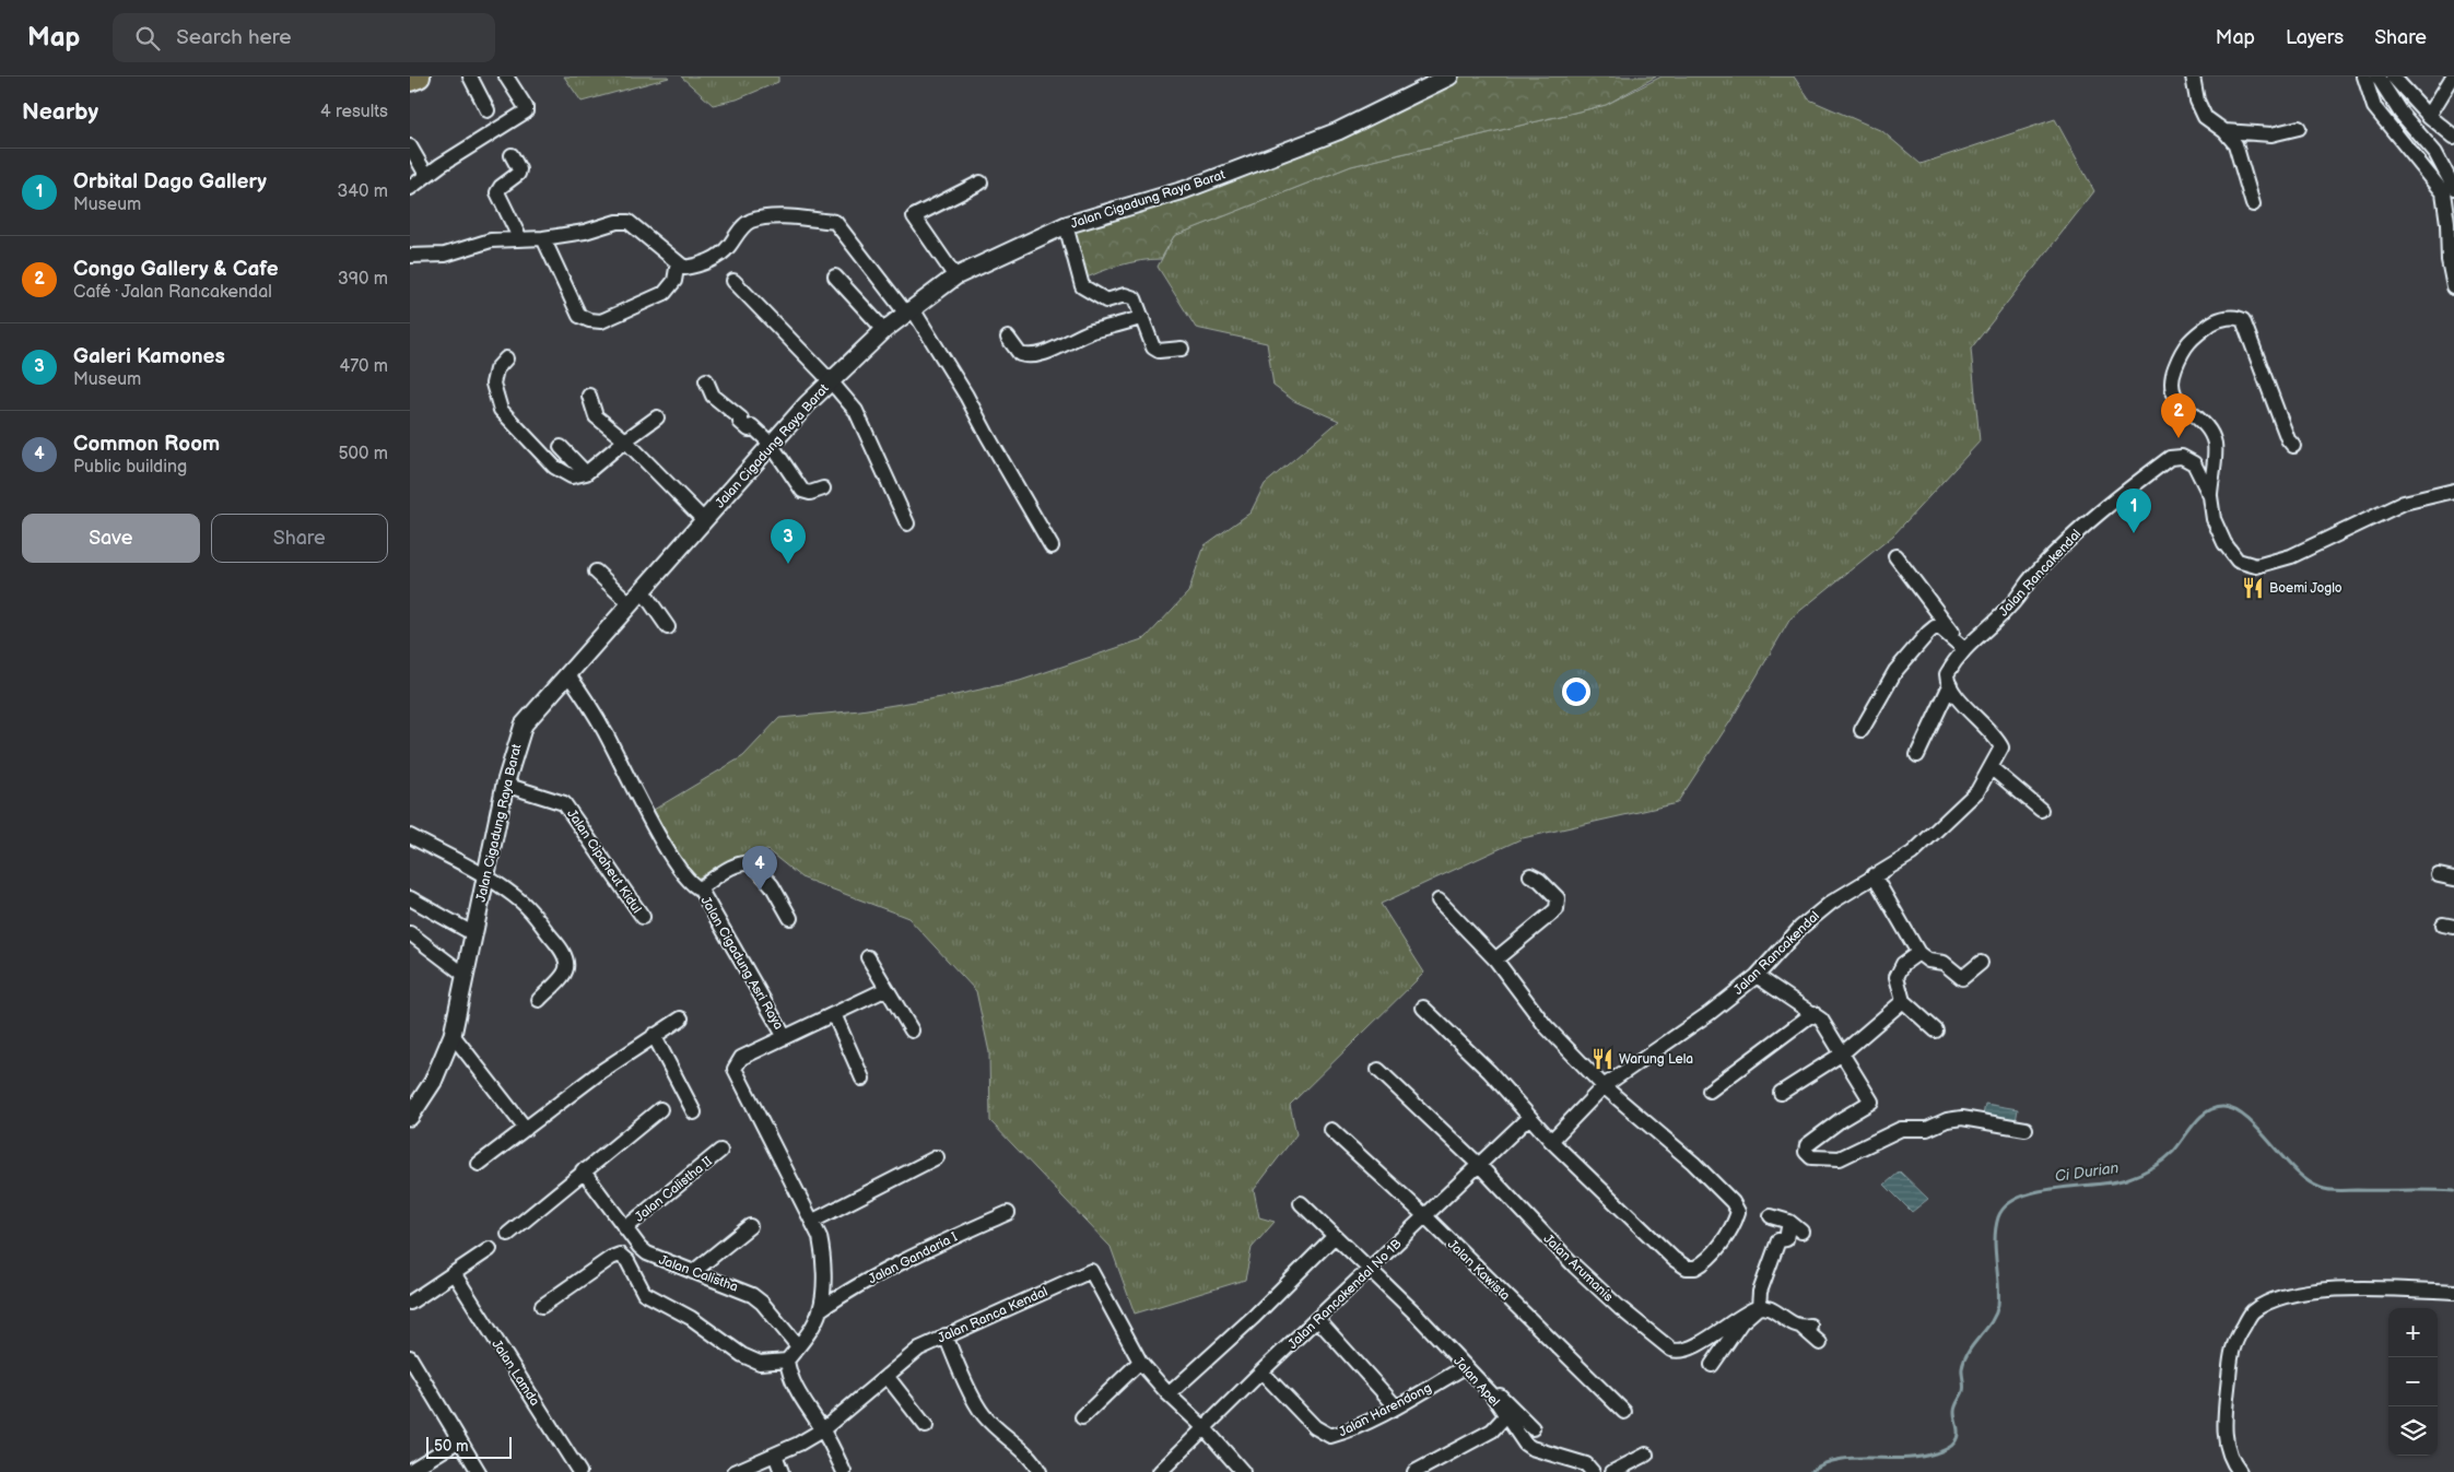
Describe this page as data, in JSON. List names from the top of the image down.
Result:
{
  "streets": {
    "street": [
      "Jalan Cigadung Raya Barat",
      "Jalan Rancakendal",
      "Jalan Cipaheut Kidul",
      "Jalan Cigadung Asri Raya",
      "Jalan Calistha II",
      "Jalan Gandaria I",
      "Jalan Arumanis",
      "Jalan Kawista",
      "Jalan Calistha",
      "Jalan Rancakendal No 1B",
      "Jalan Ranca Kendal",
      "Jalan Lamda",
      "Jalan Apel",
      "Jalan Harendong"
    ]
  },
  "crossings": [
    ["Jalan Cigadung Raya Barat", "Jalan Cipaheut Kidul"],
    ["Jalan Cigadung Raya Barat", "Jalan Cigadung Asri Raya"],
    ["Jalan Calistha II", "Jalan Calistha"],
    ["Jalan Arumanis", "Jalan Rancakendal No 1B"],
    ["Jalan Kawista", "Jalan Rancakendal No 1B"],
    ["Jalan Rancakendal No 1B", "Jalan Ranca Kendal"],
    ["Jalan Rancakendal No 1B", "Jalan Apel"],
    ["Jalan Rancakendal No 1B", "Jalan Harendong"],
    ["Jalan Apel", "Jalan Harendong"]
  ],
  "water": ["Ci Durian"],
  "places": {
    "restaurant": ["Boemi Joglo", "Warung Lela"]
  },
  "scale_bar": "50 m",
  "page": {
    "header": "Map",
    "search": "Search here",
    "nav": ["Map", "Layers", "Share"],
    "heading": ["Nearby", "4 results"],
    "list": [
      {
        "mark": "1",
        "name": "Orbital Dago Gallery",
        "note": "Museum",
        "value": "340 m"
      },
      {
        "mark": "2",
        "name": "Congo Gallery & Cafe",
        "note": "Café · Jalan Rancakendal",
        "value": "390 m"
      },
      {
        "mark": "3",
        "name": "Galeri Kamones",
        "note": "Museum",
        "value": "470 m"
      },
      {
        "mark": "4",
        "name": "Common Room",
        "note": "Public building",
        "value": "500 m"
      }
    ],
    "pins": [
      "2",
      "1",
      "3",
      "4"
    ],
    "buttons": ["Save", "Share"],
    "map_buttons": ["+", "−"],
    "scale": "50 m"
  }
}
